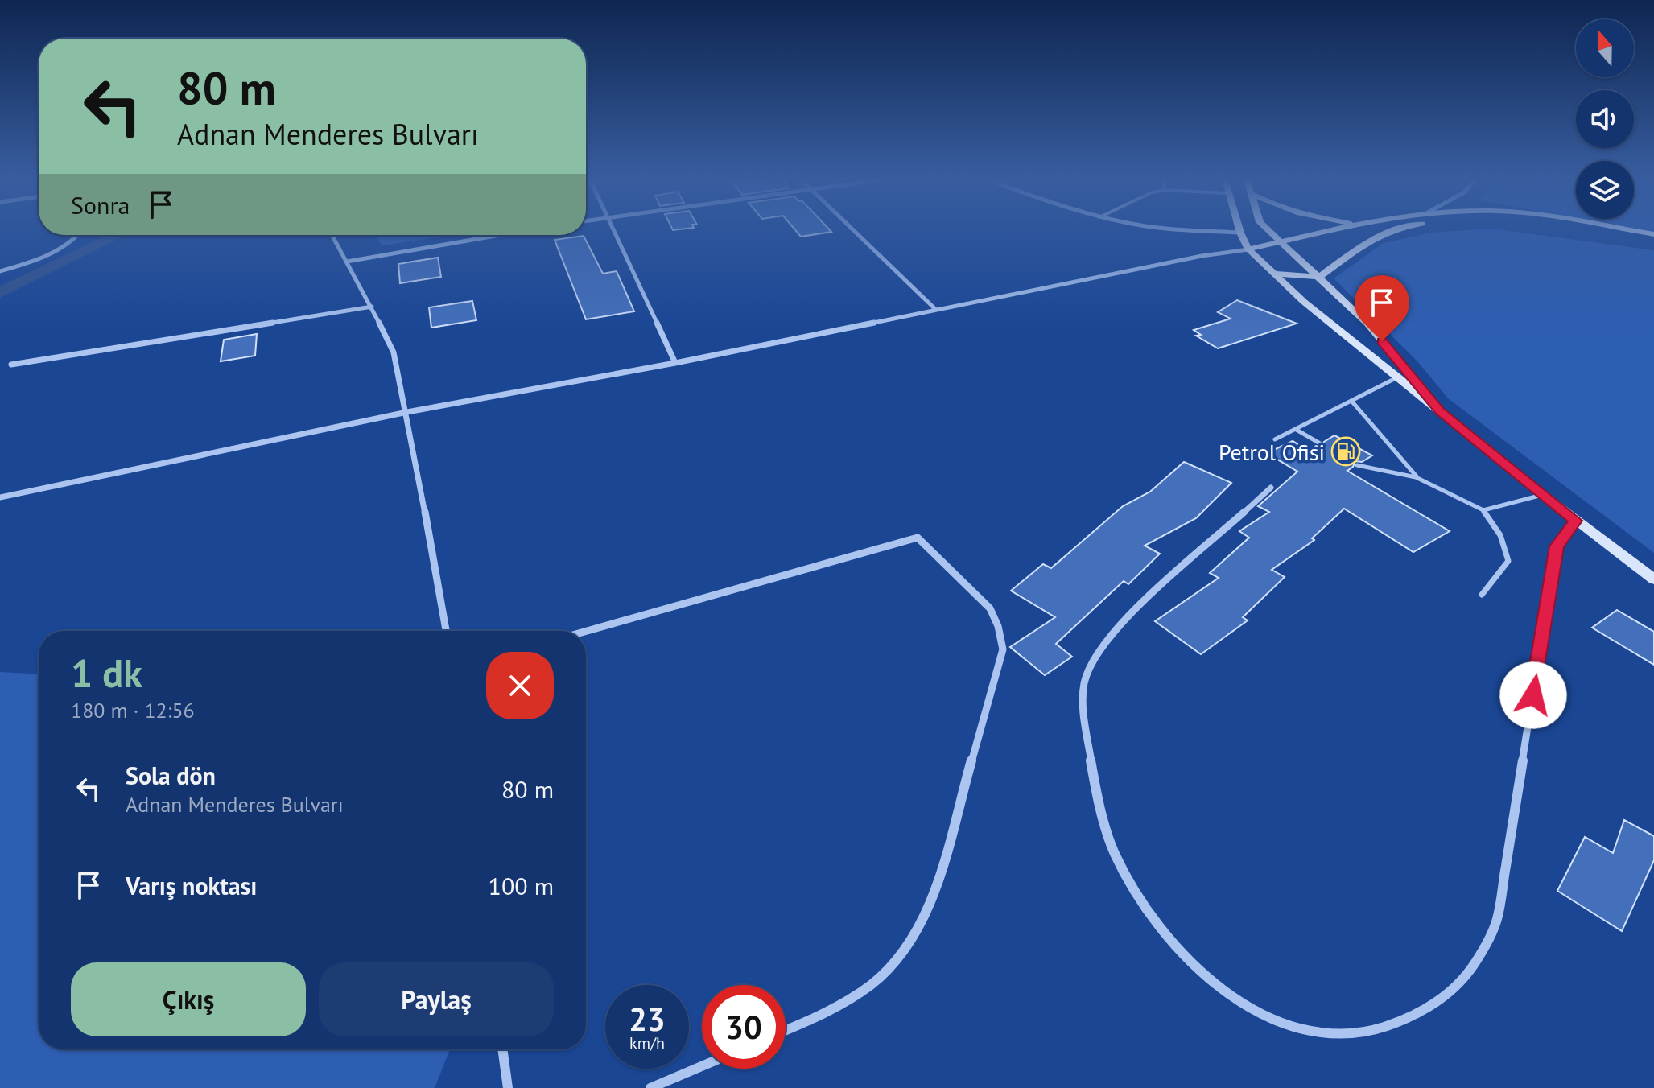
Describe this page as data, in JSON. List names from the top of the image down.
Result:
{
  "places": {
    "fuel station": ["Petrol Ofisi"]
  },
  "north": "top",
  "page": {
    "turn": ["80 m", "Adnan Menderes Bulvarı"],
    "then": "Sonra",
    "heading": ["1 dk", "180 m · 12:56"],
    "list": [
      {
        "name": "Sola dön",
        "note": "Adnan Menderes Bulvarı",
        "value": "80 m"
      },
      {
        "name": "Varış noktası",
        "value": "100 m"
      }
    ],
    "buttons": ["Çıkış", "Paylaş"],
    "speed": "23 km/h",
    "limit": "30"
  }
}
